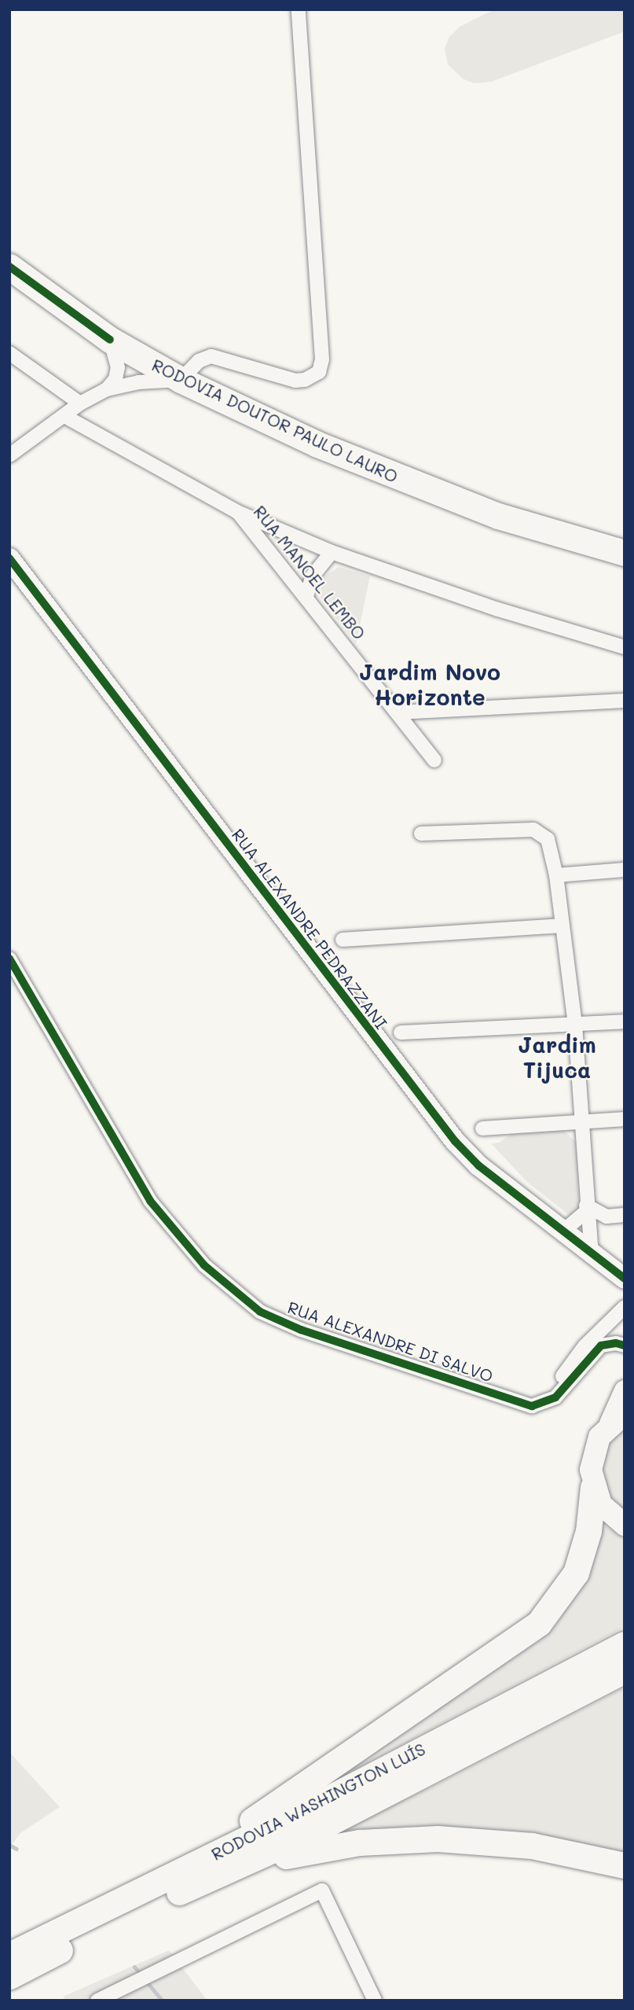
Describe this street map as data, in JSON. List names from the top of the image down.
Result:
{
  "streets": {
    "highway": ["RODOVIA DOUTOR PAULO LAURO", "RODOVIA WASHINGTON LUÍS"],
    "street": ["RUA MANOEL LEMBO", "RUA ALEXANDRE PEDRAZZANI", "RUA ALEXANDRE DI SALVO"]
  },
  "districts": ["Jardim Novo Horizonte", "Jardim Tijuca"]
}
